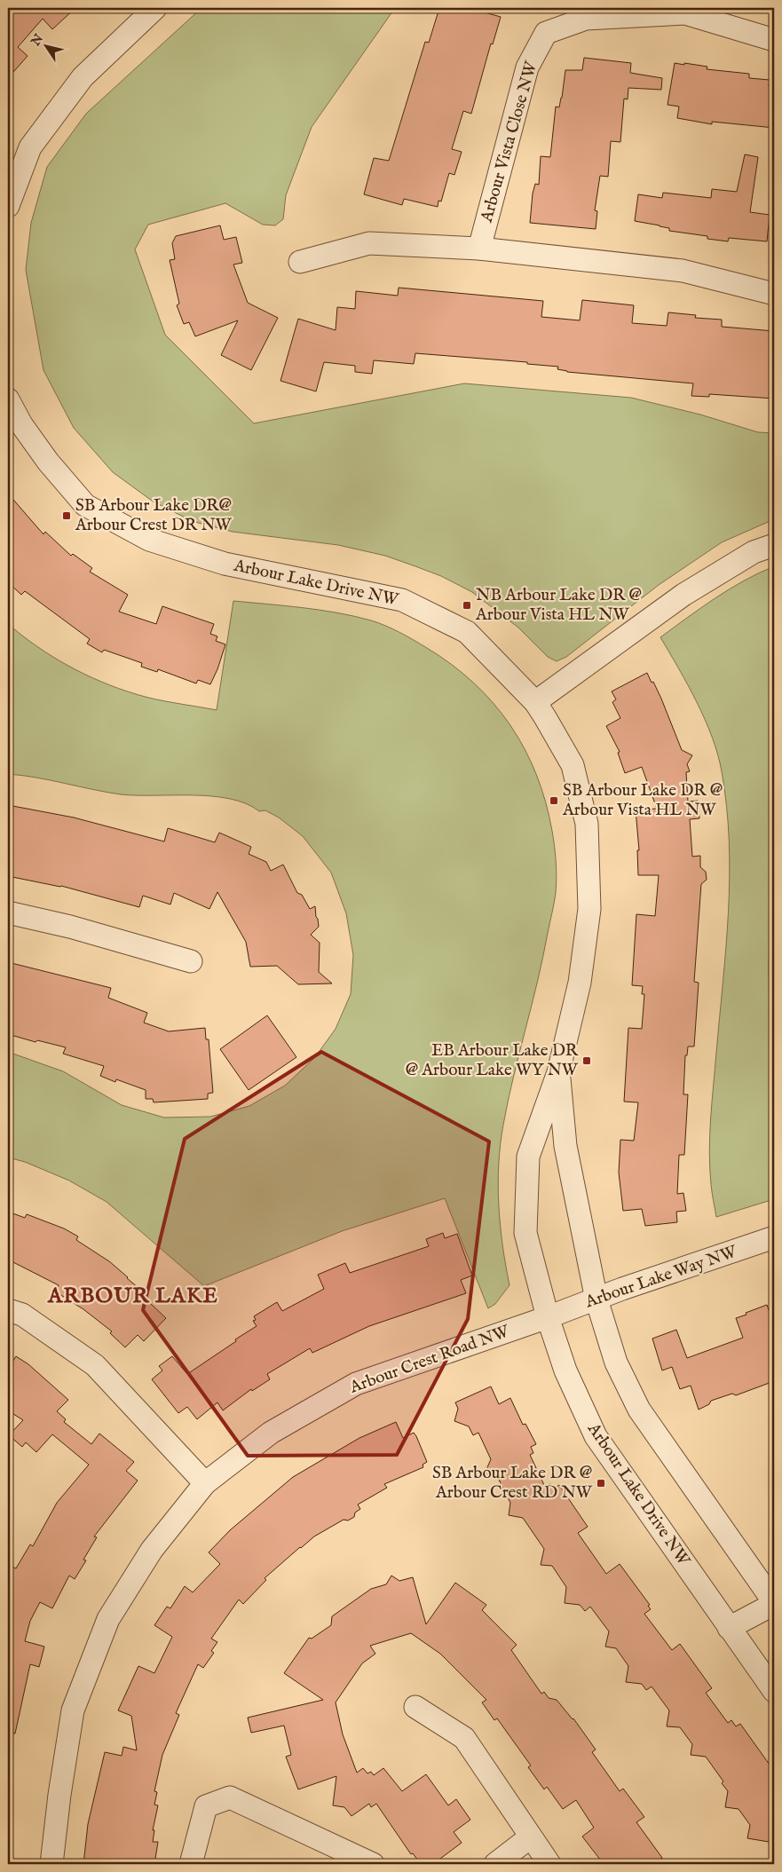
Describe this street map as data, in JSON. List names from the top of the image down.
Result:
{
  "streets": {
    "street": [
      "Arbour Vista Close NW",
      "Arbour Lake Drive NW",
      "Arbour Lake Way NW",
      "Arbour Crest Road NW"
    ]
  },
  "crossings": [
    ["Arbour Lake Drive NW", "Arbour Lake Way NW"],
    ["Arbour Lake Drive NW", "Arbour Crest Road NW"],
    ["Arbour Lake Way NW", "Arbour Crest Road NW"]
  ],
  "districts": ["ARBOUR LAKE"],
  "places": {
    "transit": [
      "SB Arbour Lake DR@ Arbour Crest DR NW",
      "NB Arbour Lake DR @ Arbour Vista HL NW",
      "SB Arbour Lake DR @ Arbour Vista HL NW",
      "EB Arbour Lake DR @ Arbour Lake WY NW",
      "SB Arbour Lake DR @ Arbour Crest RD NW"
    ]
  },
  "north": "top left"
}
